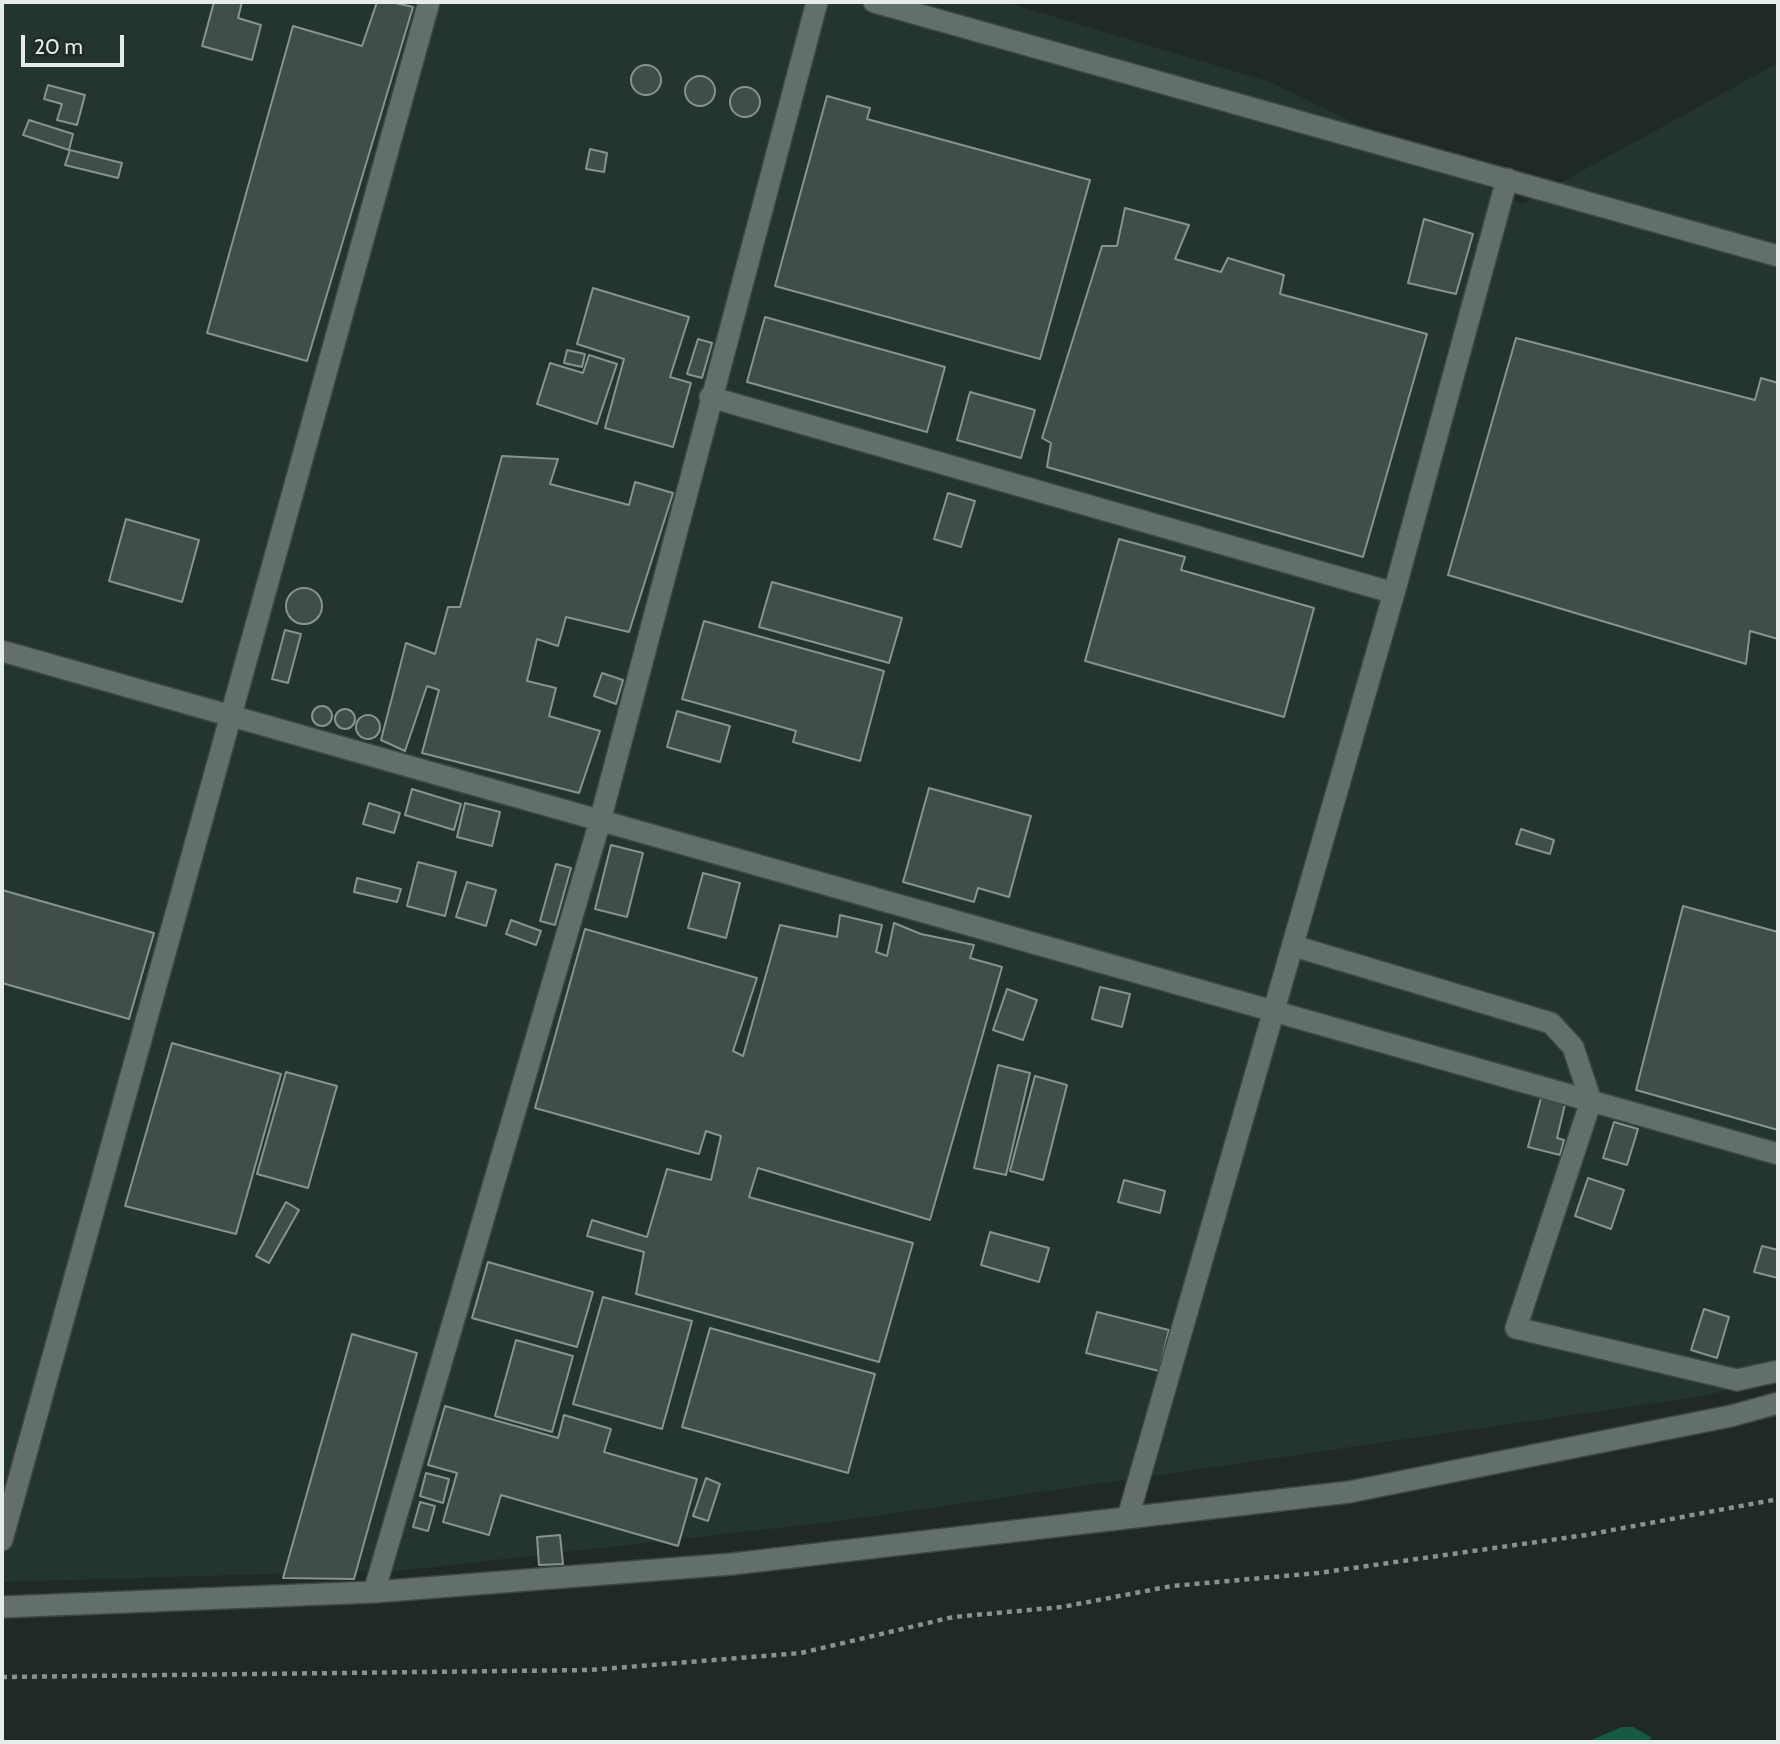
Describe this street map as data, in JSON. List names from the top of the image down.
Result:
{
  "scale_bar": "20 m"
}
